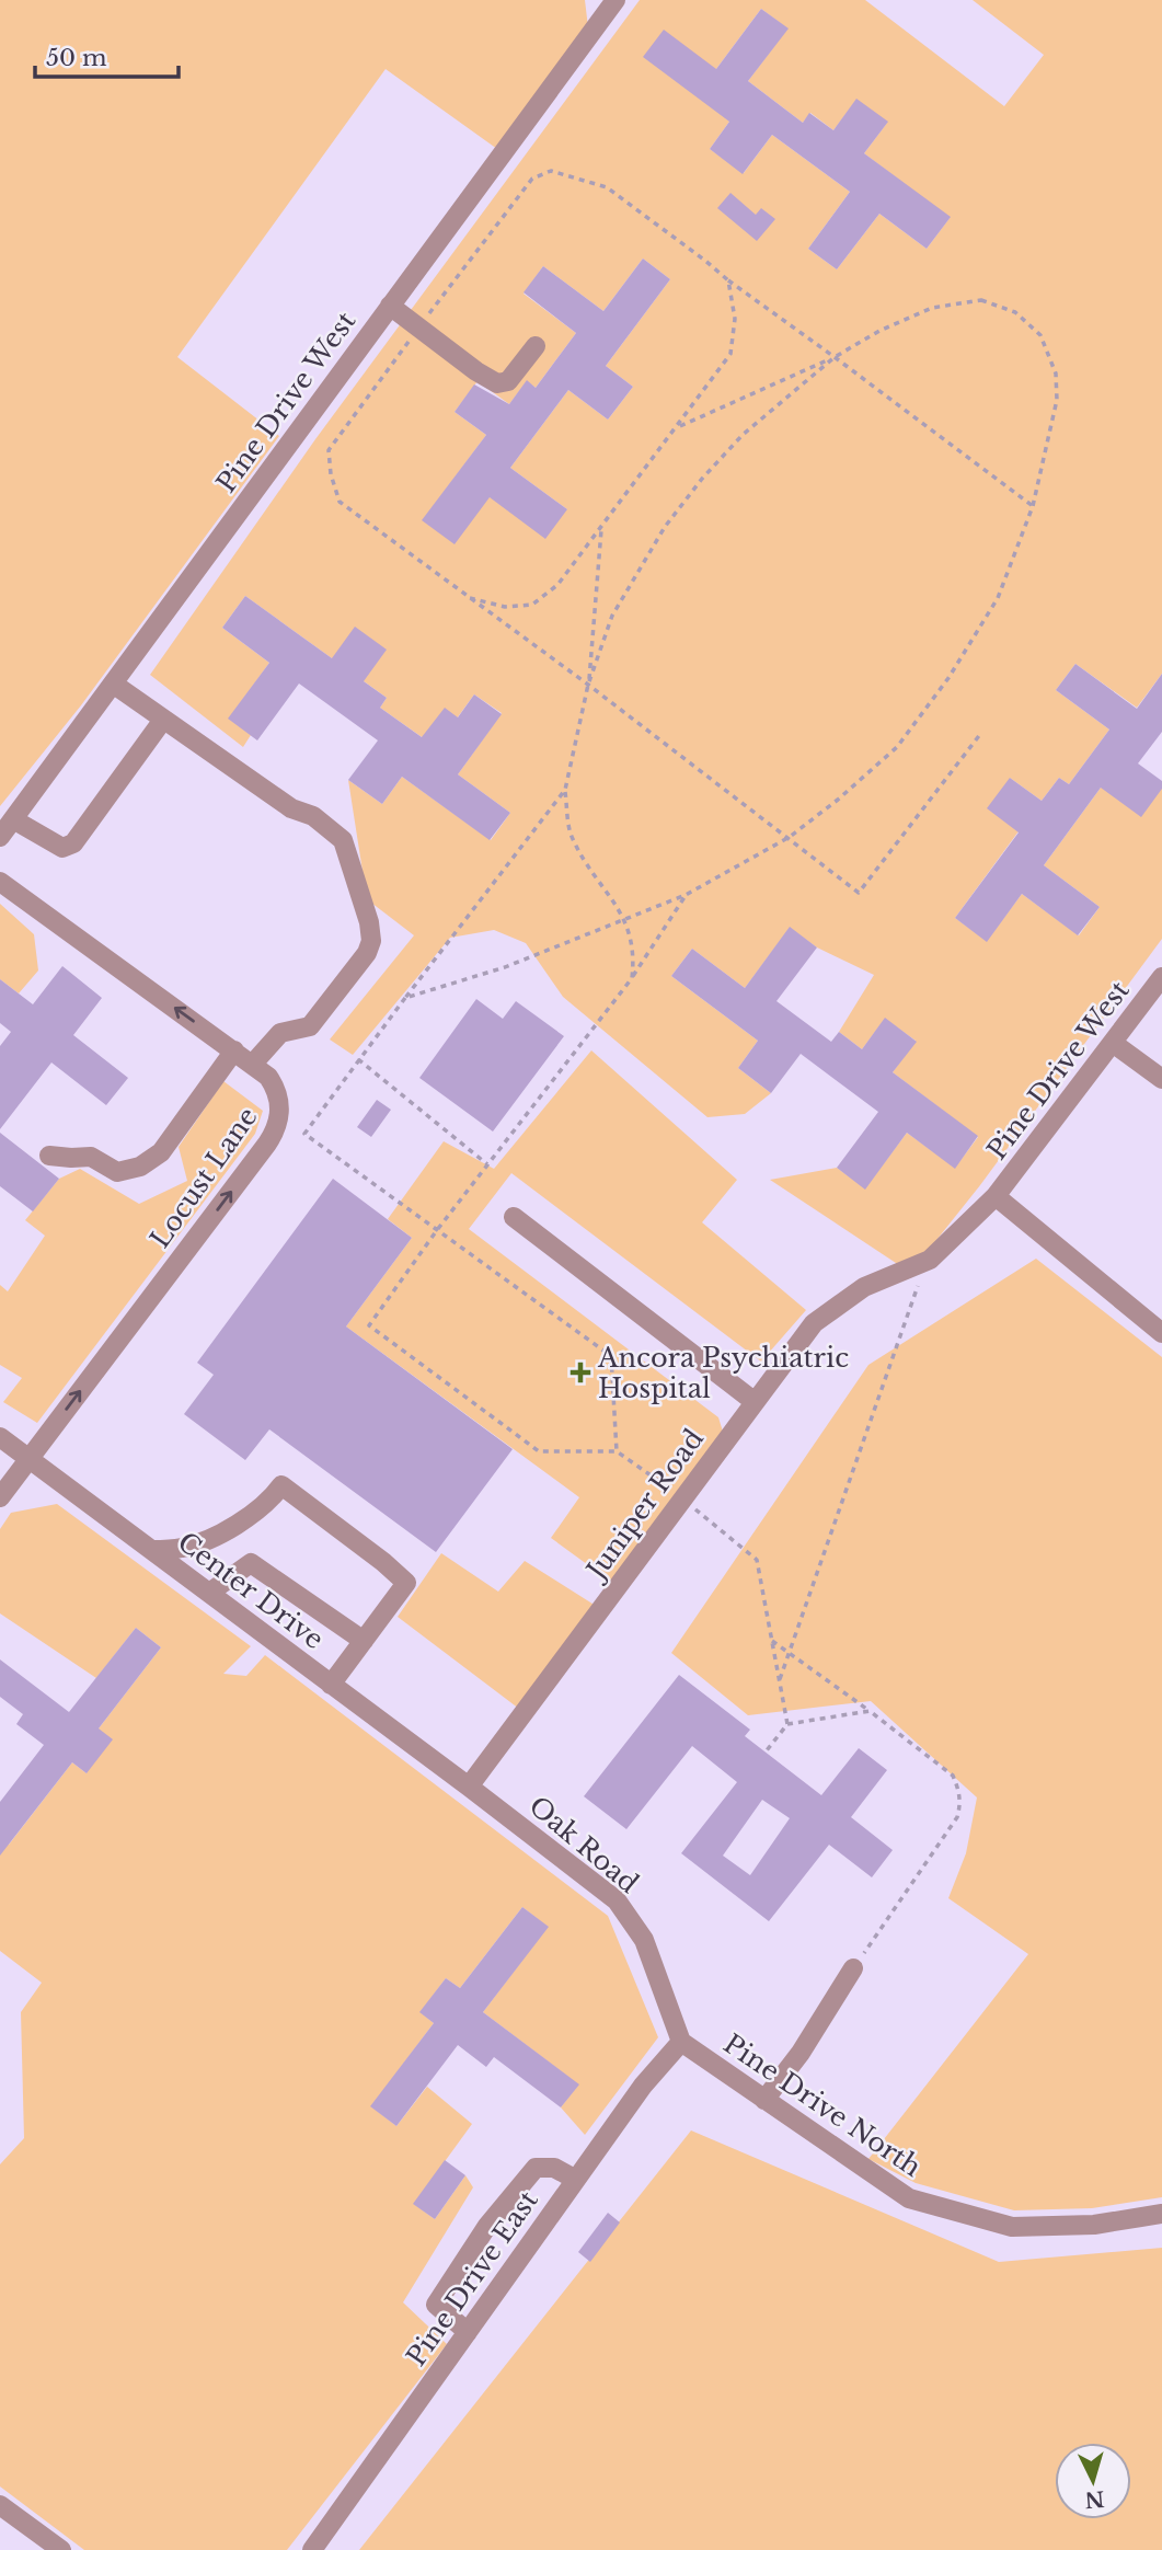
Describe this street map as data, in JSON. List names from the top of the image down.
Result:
{
  "streets": {
    "lane": [
      "Pine Drive West",
      "Locust Lane",
      "Juniper Road",
      "Center Drive",
      "Oak Road",
      "Pine Drive North",
      "Pine Drive East"
    ]
  },
  "crossings": [
    ["Pine Drive West", "Juniper Road"],
    ["Locust Lane", "Center Drive"],
    ["Juniper Road", "Center Drive"],
    ["Juniper Road", "Oak Road"],
    ["Center Drive", "Oak Road"],
    ["Oak Road", "Pine Drive North"],
    ["Oak Road", "Pine Drive East"],
    ["Pine Drive North", "Pine Drive East"]
  ],
  "places": {
    "health": ["Ancora Psychiatric Hospital"]
  },
  "scale_bar": "50 m",
  "north": "bottom"
}
